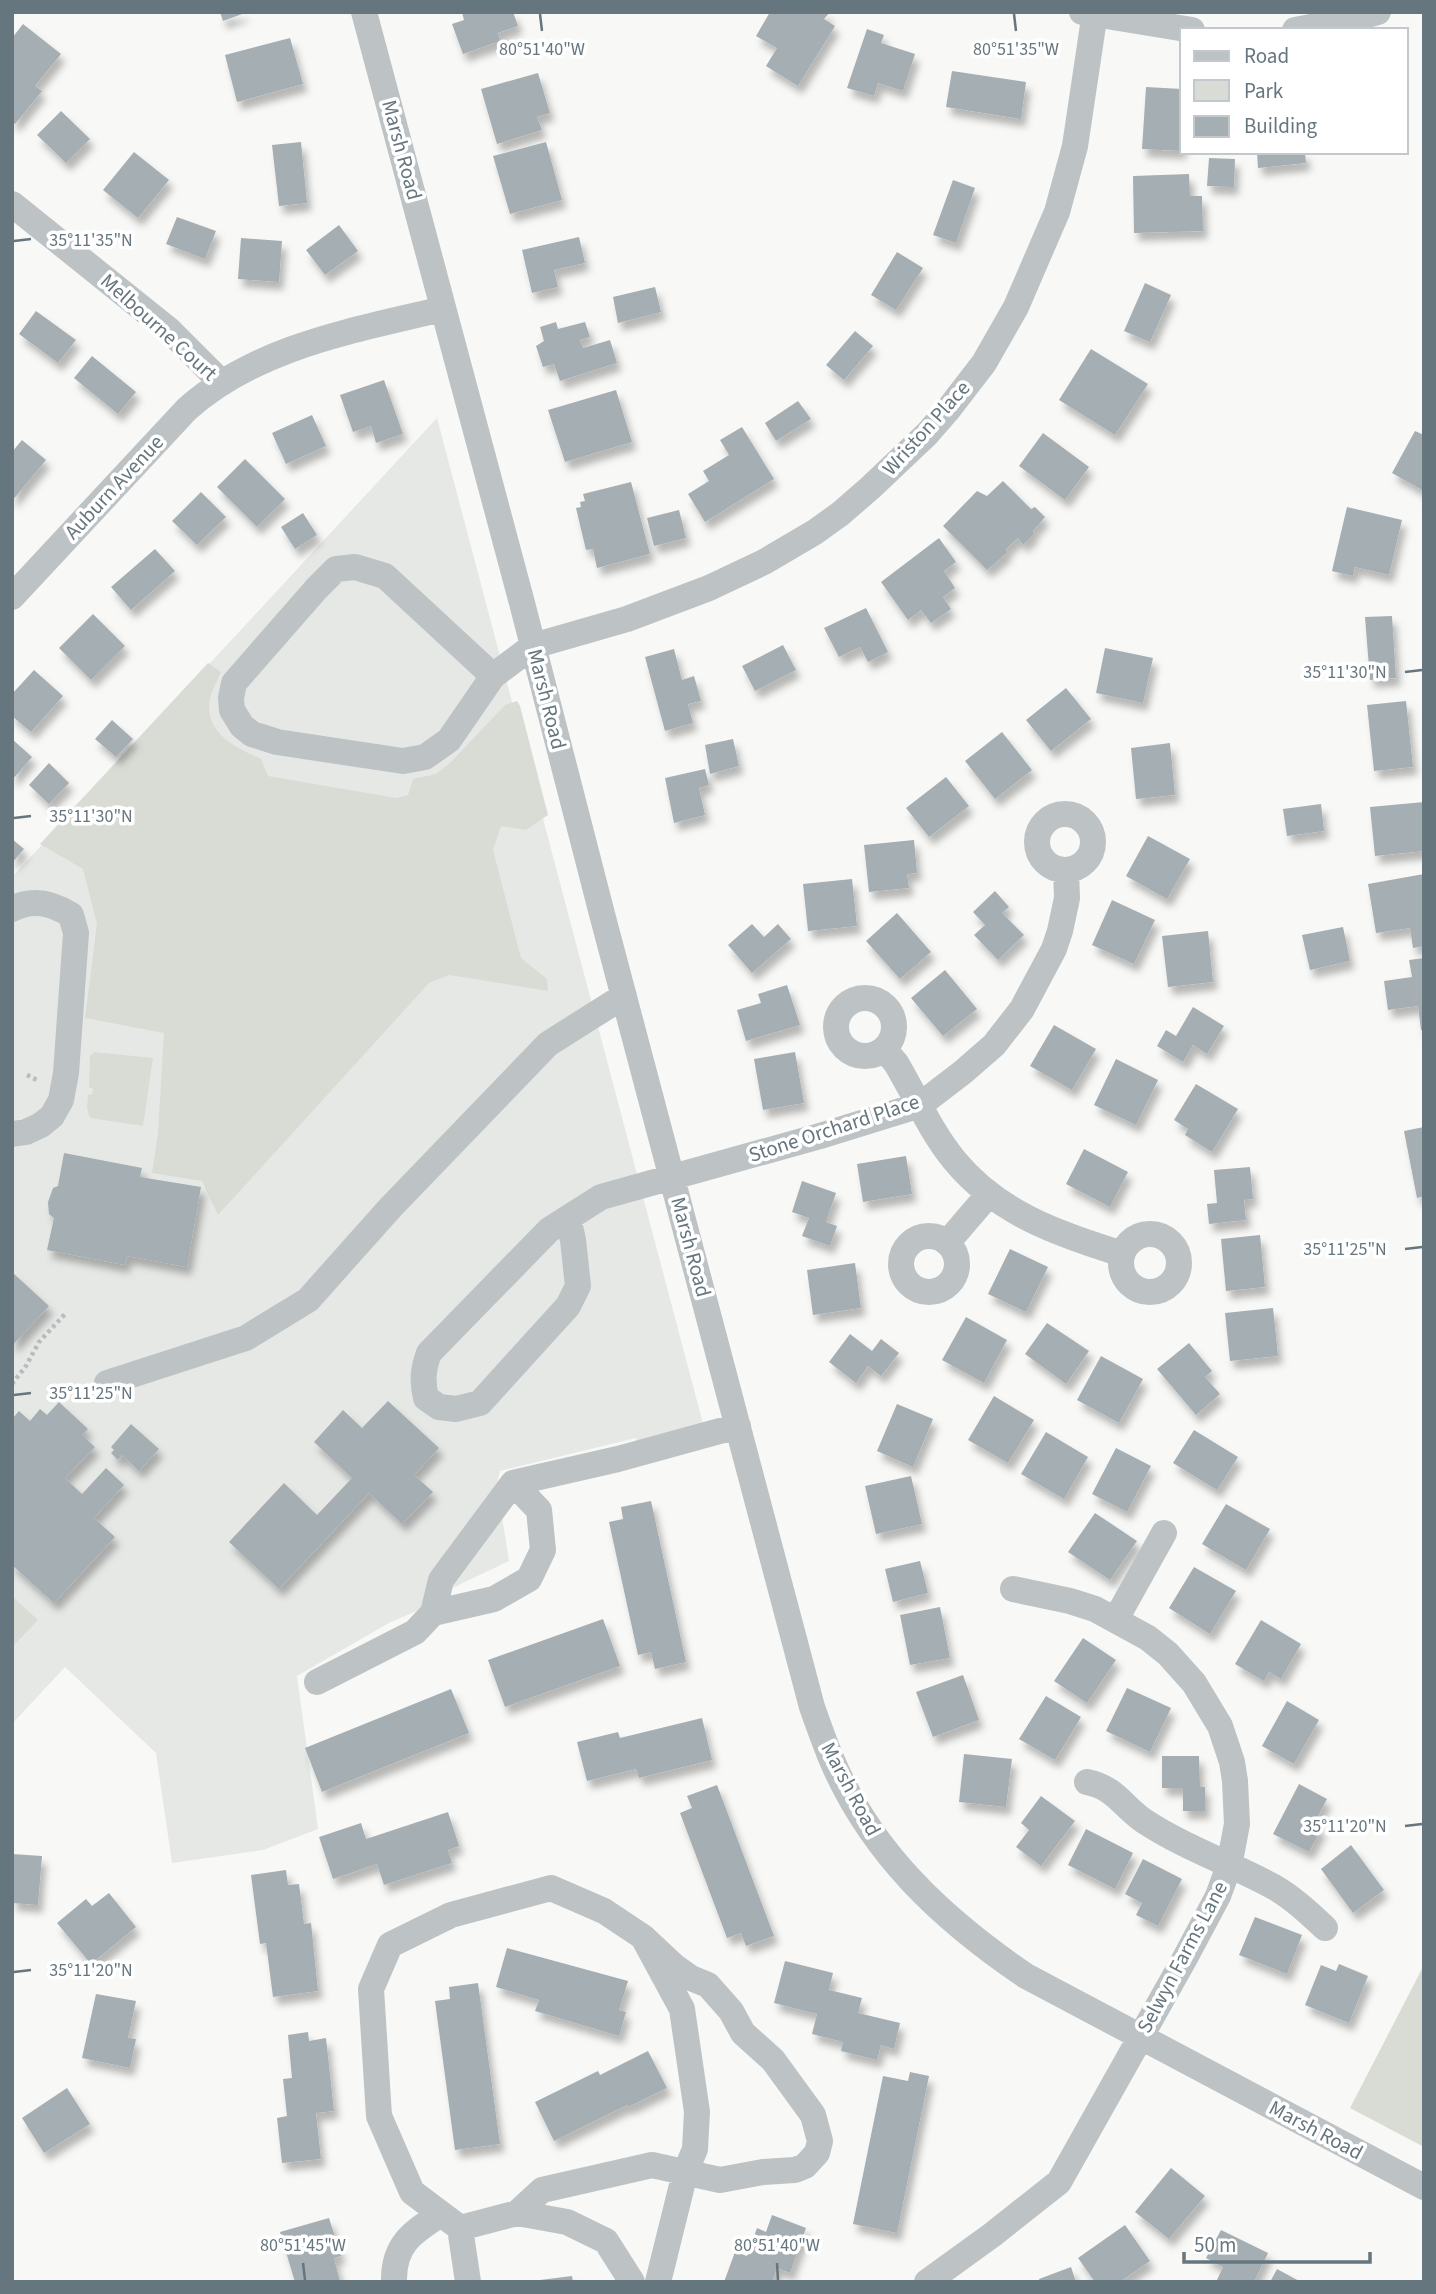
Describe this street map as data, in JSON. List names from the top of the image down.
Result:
{
  "streets": {
    "street": [
      "Marsh Road",
      "Melbourne Court",
      "Wriston Place",
      "Auburn Avenue",
      "Stone Orchard Place",
      "Selwyn Farms Lane"
    ]
  },
  "crossings": [
    ["Marsh Road", "Melbourne Court"],
    ["Marsh Road", "Wriston Place"],
    ["Marsh Road", "Stone Orchard Place"],
    ["Marsh Road", "Selwyn Farms Lane"],
    ["Melbourne Court", "Auburn Avenue"]
  ],
  "legend": ["Road", "Park", "Building"],
  "scale_bar": "50 m",
  "coordinates": [
    "80°51'40\"W",
    "80°51'35\"W",
    "35°11'35\"N",
    "35°11'30\"N",
    "35°11'25\"N",
    "35°11'20\"N",
    "80°51'45\"W"
  ]
}
